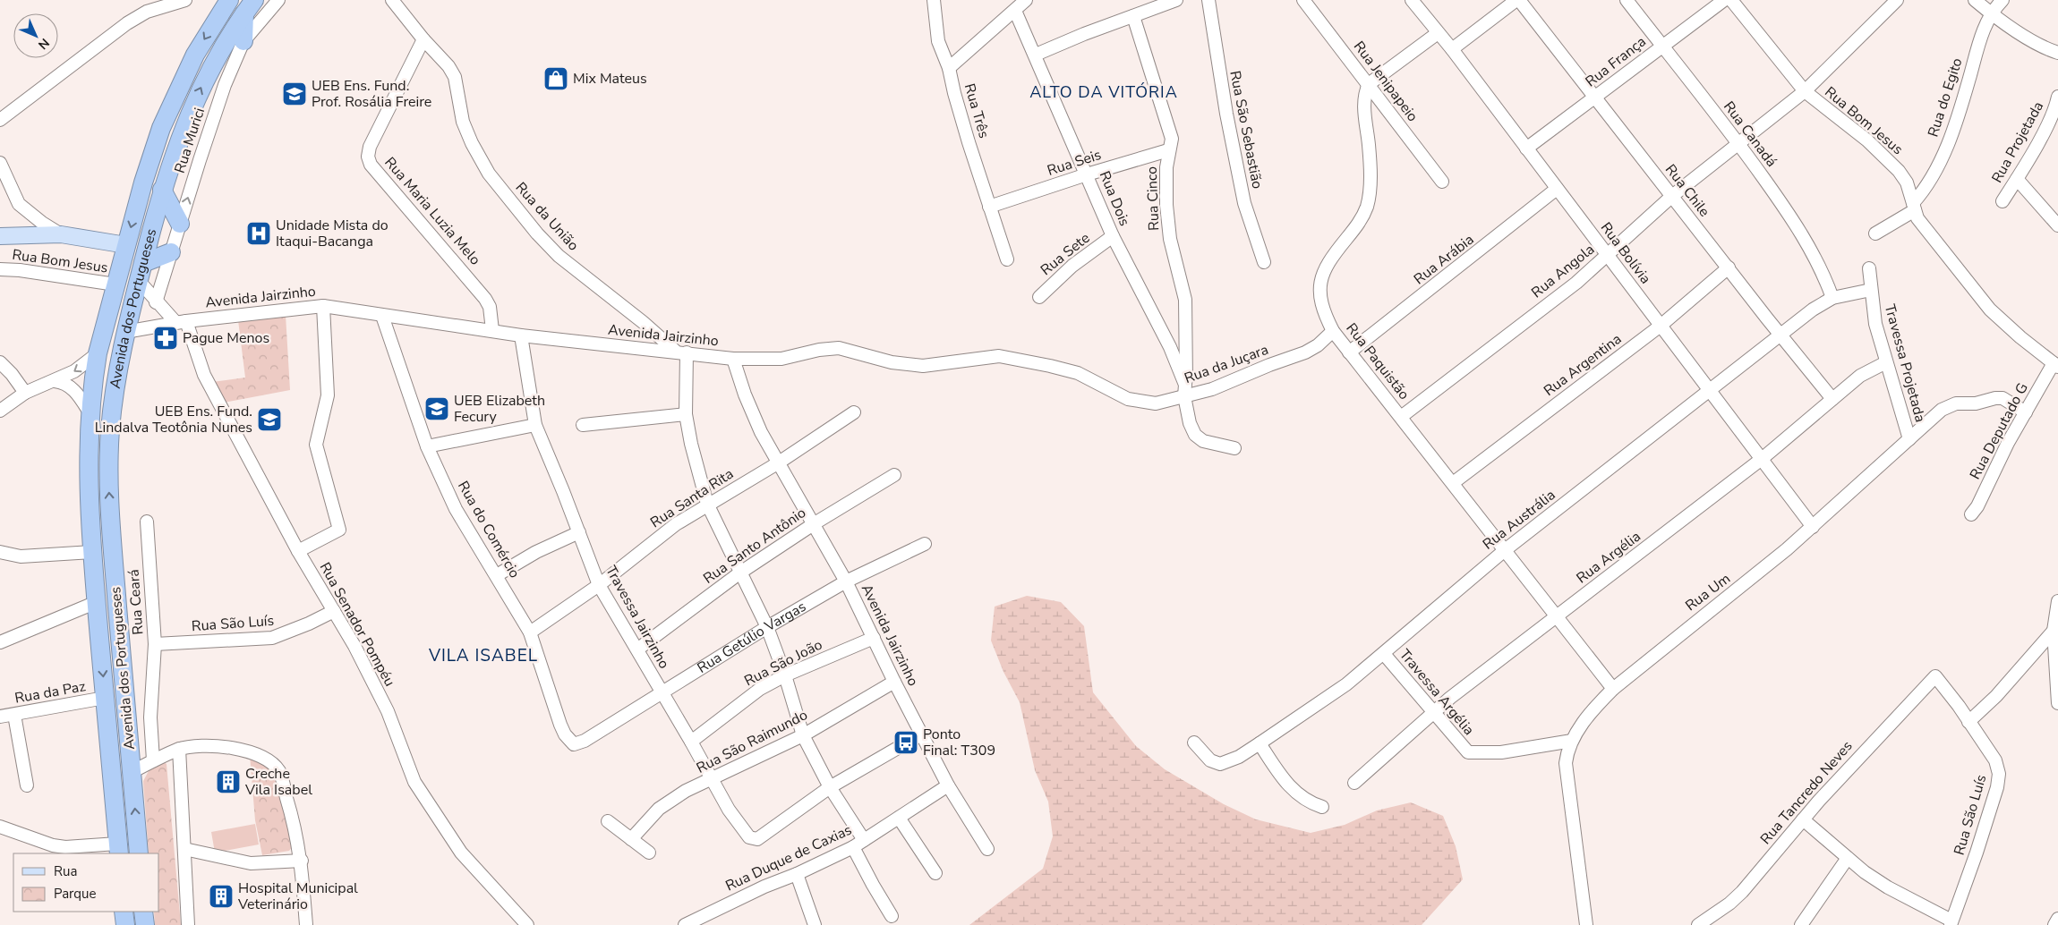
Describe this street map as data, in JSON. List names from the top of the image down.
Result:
{
  "streets": {
    "highway": ["Avenida dos Portugueses"],
    "street": [
      "Rua França",
      "Rua Jenipapeio",
      "Rua do Egito",
      "Rua Três",
      "Rua Bom Jesus",
      "Rua São Sebastião",
      "Rua Canadá",
      "Rua Murici",
      "Rua Projetada",
      "Rua Seis",
      "Rua Chile",
      "Rua Dois",
      "Rua Cinco",
      "Rua Maria Luzia Melo",
      "Rua da União",
      "Rua Bolívia",
      "Rua Sete",
      "Rua Arábia",
      "Rua Angola",
      "Avenida Jairzinho",
      "Rua Paquistão",
      "Travessa Projetada",
      "Rua da Juçara",
      "Rua Argentina",
      "Rua Deputado G",
      "Rua Santa Rita",
      "Rua Austrália",
      "Rua do Comércio",
      "Rua Santo Antônio",
      "Rua Argélia",
      "Rua Um",
      "Rua Ceará",
      "Travessa Jairzinho",
      "Rua São Luís",
      "Rua Senador Pompéu",
      "Rua Getúlio Vargas",
      "Rua São João",
      "Rua da Paz",
      "Travessa Argélia",
      "Rua São Raimundo",
      "Rua Tancredo Neves",
      "Rua Duque de Caxias"
    ]
  },
  "crossings": [
    ["Rua França", "Rua Canadá"],
    ["Rua França", "Rua Chile"],
    ["Rua França", "Rua Bolívia"],
    ["Rua Jenipapeio", "Rua Paquistão"],
    ["Rua do Egito", "Rua Bom Jesus"],
    ["Rua Três", "Rua Seis"],
    ["Rua Bom Jesus", "Rua Angola"],
    ["Rua Bom Jesus", "Avenida dos Portugueses"],
    ["Rua Bom Jesus", "Rua Deputado G"],
    ["Rua Canadá", "Rua Angola"],
    ["Rua Canadá", "Rua Austrália"],
    ["Rua Seis", "Rua Dois"],
    ["Rua Seis", "Rua Cinco"],
    ["Rua Chile", "Rua Angola"],
    ["Rua Chile", "Rua Argentina"],
    ["Rua Chile", "Rua Austrália"],
    ["Rua Chile", "Rua Argélia"],
    ["Rua Dois", "Rua Cinco"],
    ["Rua Dois", "Rua Sete"],
    ["Rua Dois", "Rua da Juçara"],
    ["Rua Cinco", "Rua da Juçara"],
    ["Rua Maria Luzia Melo", "Rua da União"],
    ["Rua Maria Luzia Melo", "Avenida Jairzinho"],
    ["Rua da União", "Avenida Jairzinho"],
    ["Rua Bolívia", "Rua Arábia"],
    ["Rua Bolívia", "Rua Angola"],
    ["Rua Bolívia", "Rua Argentina"],
    ["Rua Bolívia", "Rua Austrália"],
    ["Rua Bolívia", "Rua Argélia"],
    ["Rua Bolívia", "Rua Um"],
    ["Rua Arábia", "Rua Paquistão"],
    ["Rua Angola", "Rua Paquistão"],
    ["Avenida Jairzinho", "Avenida dos Portugueses"],
    ["Avenida Jairzinho", "Rua da Juçara"],
    ["Avenida Jairzinho", "Rua Santa Rita"],
    ["Avenida Jairzinho", "Rua do Comércio"],
    ["Avenida Jairzinho", "Rua Santo Antônio"],
    ["Avenida Jairzinho", "Travessa Jairzinho"],
    ["Avenida Jairzinho", "Rua Senador Pompéu"],
    ["Avenida Jairzinho", "Rua Getúlio Vargas"],
    ["Avenida Jairzinho", "Rua São João"],
    ["Avenida Jairzinho", "Rua São Raimundo"],
    ["Avenida Jairzinho", "Rua Duque de Caxias"],
    ["Avenida dos Portugueses", "Rua da Paz"],
    ["Rua Paquistão", "Rua da Juçara"],
    ["Rua Paquistão", "Rua Argentina"],
    ["Rua Paquistão", "Rua Austrália"],
    ["Rua Paquistão", "Rua Argélia"],
    ["Rua Paquistão", "Rua Um"],
    ["Travessa Projetada", "Rua Austrália"],
    ["Travessa Projetada", "Rua Argélia"],
    ["Travessa Projetada", "Rua Um"],
    ["Rua Deputado G", "Rua Um"],
    ["Rua Santa Rita", "Rua do Comércio"],
    ["Rua Santa Rita", "Travessa Jairzinho"],
    ["Rua Austrália", "Travessa Argélia"],
    ["Rua do Comércio", "Rua Getúlio Vargas"],
    ["Rua Santo Antônio", "Travessa Jairzinho"],
    ["Rua Argélia", "Travessa Argélia"],
    ["Rua Um", "Travessa Argélia"],
    ["Rua Ceará", "Rua São Luís"],
    ["Travessa Jairzinho", "Rua Getúlio Vargas"],
    ["Travessa Jairzinho", "Rua São João"],
    ["Travessa Jairzinho", "Rua São Raimundo"],
    ["Rua São Luís", "Rua Senador Pompéu"],
    ["Rua São Luís", "Rua Tancredo Neves"]
  ],
  "one_way": ["Rua Murici"],
  "districts": ["ALTO DA VITÓRIA", "VILA ISABEL"],
  "places": {
    "shop": ["Mix Mateus"],
    "school or university": ["UEB Ens. Fund. Prof. Rosália Freire", "UEB Elizabeth Fecury", "UEB Ens. Fund. Lindalva Teotônia Nunes"],
    "hospital": ["Unidade Mista do Itaqui-Bacanga"],
    "pharmacy": ["Pague Menos"],
    "bus stop": ["Ponto Final: T309"],
    "building": ["Creche Vila Isabel", "Hospital Municipal Veterinário"]
  },
  "legend": ["Rua", "Parque"],
  "north": "bottom right"
}
